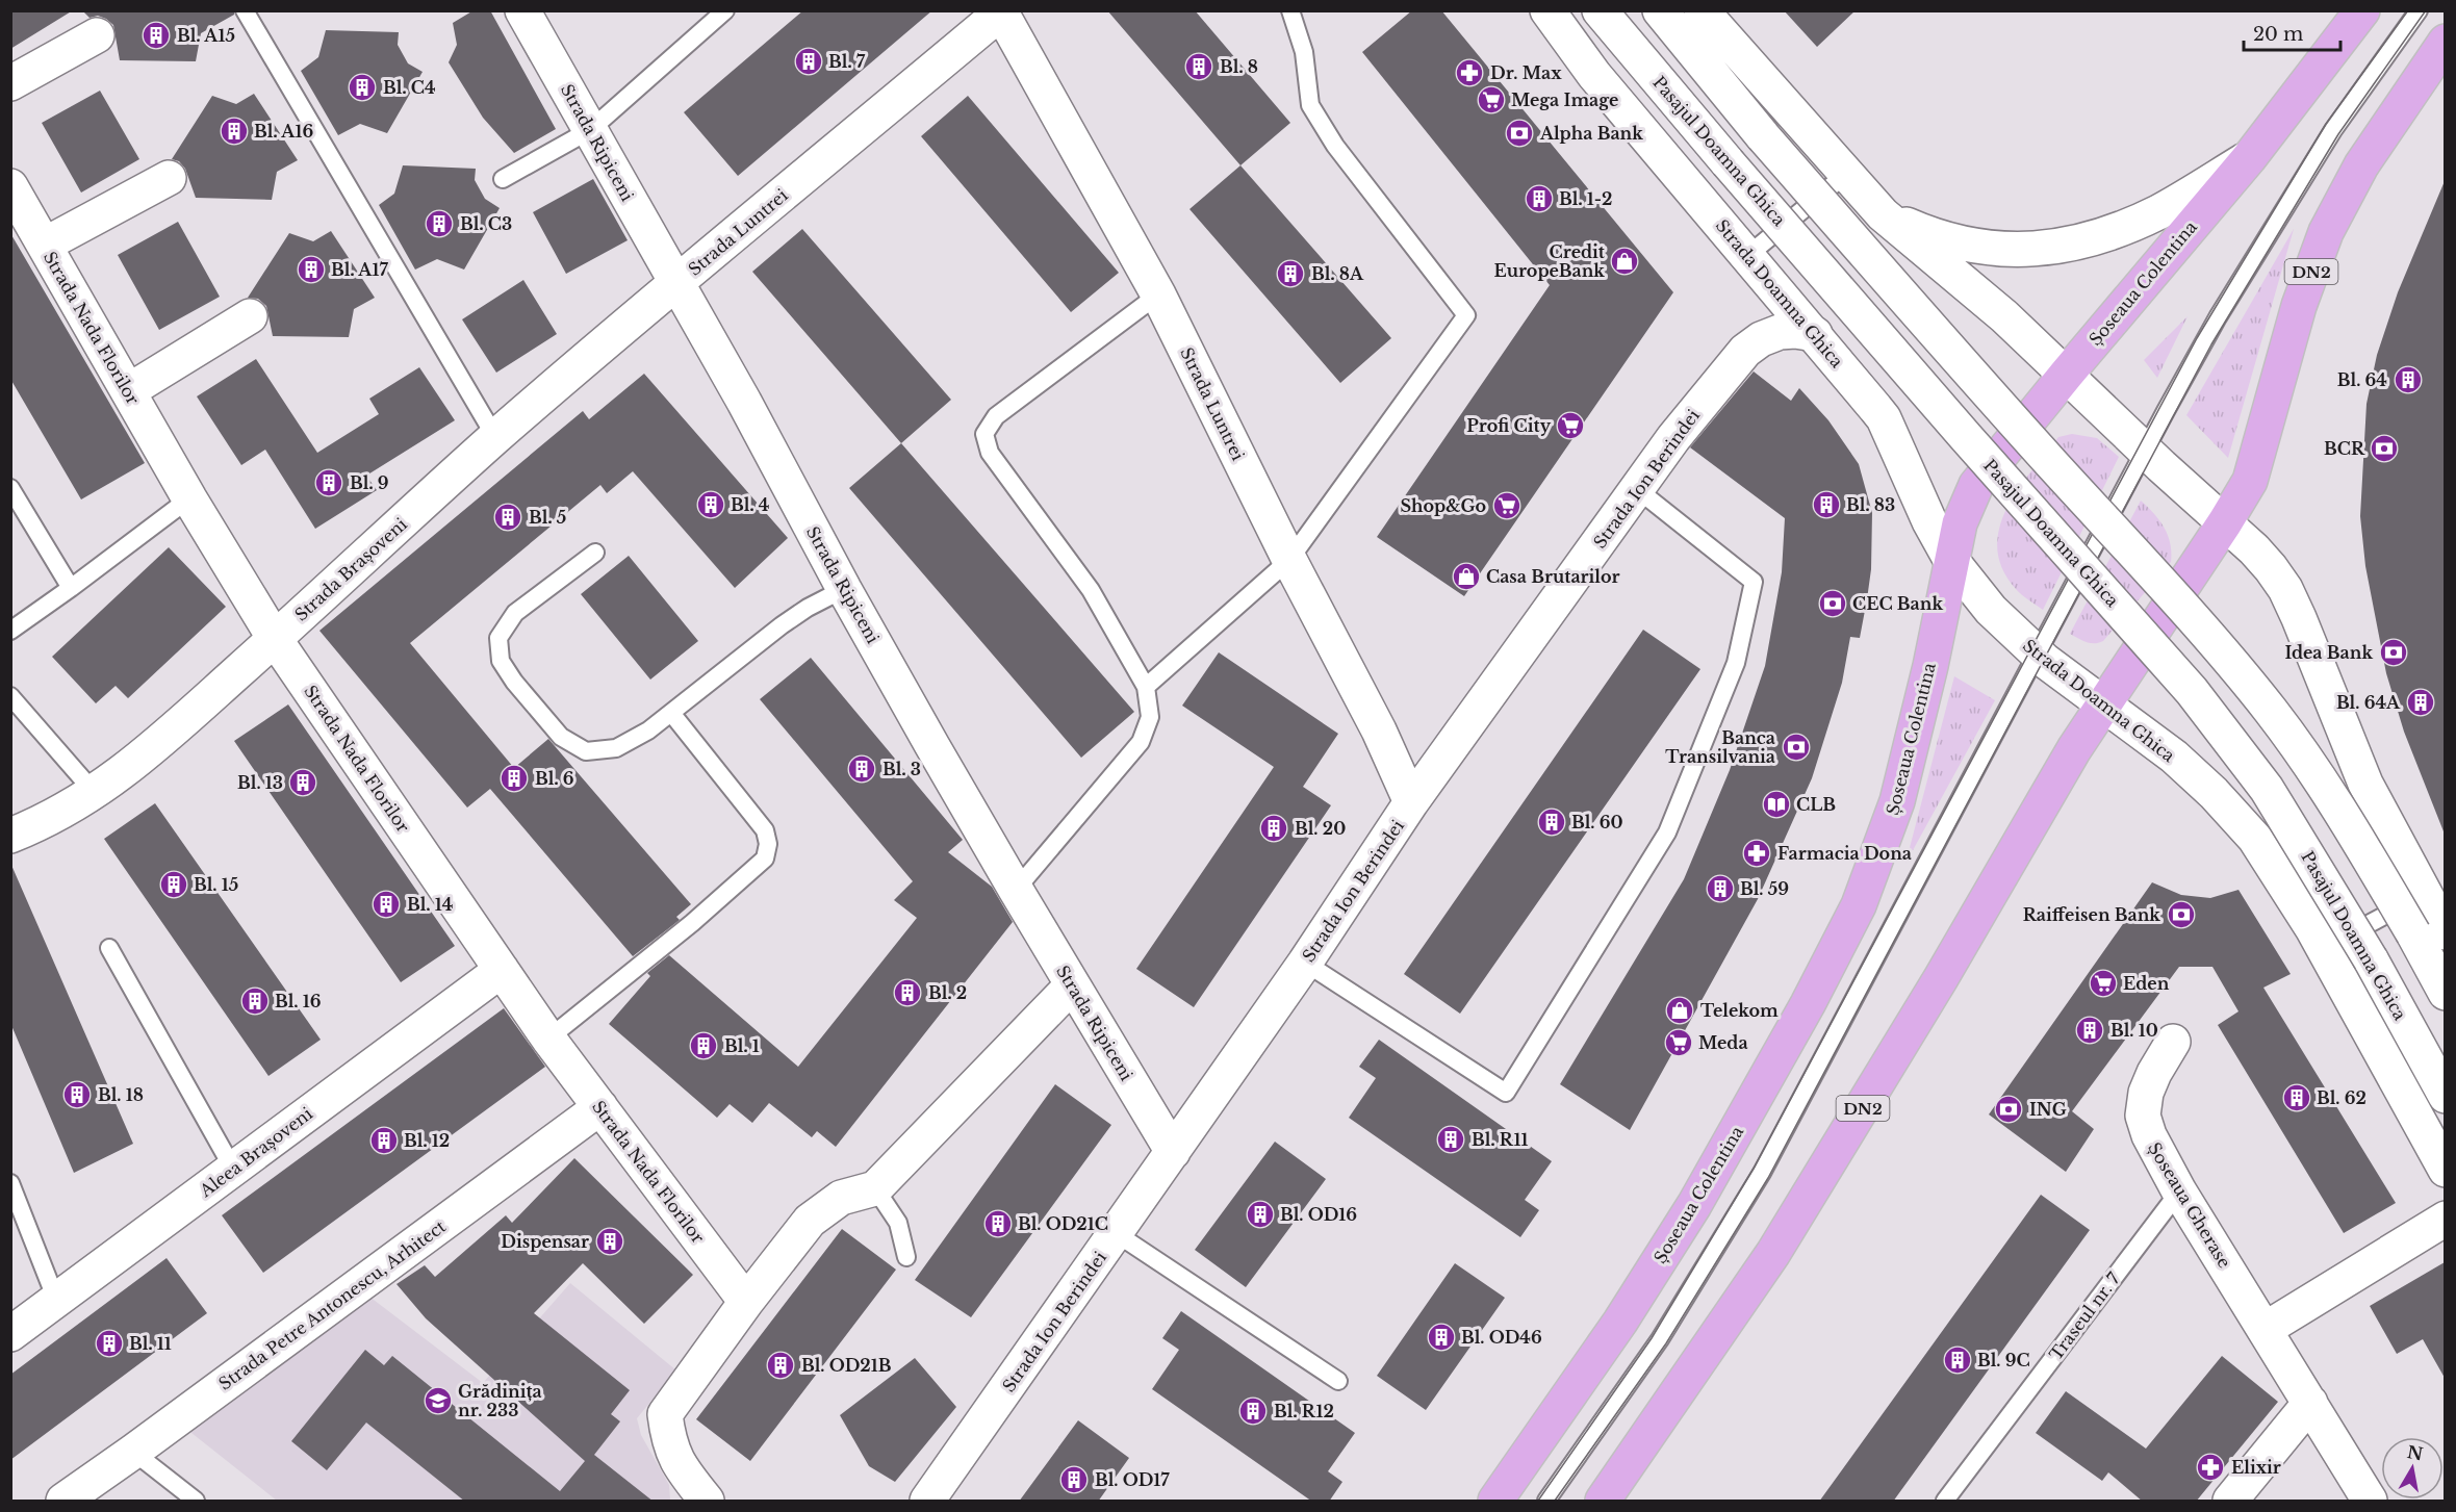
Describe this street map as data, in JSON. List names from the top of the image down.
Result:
{
  "streets": {
    "main road": ["DN2", "Șoseaua Colentina"],
    "street": [
      "Strada Ripiceni",
      "Pasajul Doamna Ghica",
      "Strada Luntrei",
      "Strada Doamna Ghica",
      "Strada Nada Florilor",
      "Strada Ion Berindei",
      "Strada Brașoveni",
      "Aleea Brașoveni",
      "Șoseaua Gherase",
      "Strada Petre Antonescu, Arhitect"
    ],
    "lane": ["Traseul nr. 7"]
  },
  "crossings": [
    ["Strada Ripiceni", "Strada Luntrei"],
    ["Strada Ripiceni", "Strada Ion Berindei"],
    ["Strada Ripiceni", "Strada Brașoveni"],
    ["Strada Luntrei", "Strada Ion Berindei"],
    ["Strada Luntrei", "Strada Brașoveni"],
    ["DN2", "Strada Doamna Ghica"],
    ["Șoseaua Colentina", "Strada Doamna Ghica"],
    ["Strada Doamna Ghica", "Strada Ion Berindei"],
    ["Strada Nada Florilor", "Strada Brașoveni"],
    ["Strada Nada Florilor", "Aleea Brașoveni"],
    ["Strada Nada Florilor", "Strada Petre Antonescu, Arhitect"],
    ["Șoseaua Gherase", "Traseul nr. 7"]
  ],
  "places": {
    "building": [
      "Bl. A15",
      "Bl. 7",
      "Bl. 8",
      "Bl. C4",
      "Bl. A16",
      "Bl. 1-2",
      "Bl. C3",
      "Bl. A17",
      "Bl. 8A",
      "Bl. 64",
      "Bl. 9",
      "Bl. 4",
      "Bl. 83",
      "Bl. 5",
      "Bl. 64A",
      "Bl. 3",
      "Bl. 6",
      "Bl. 13",
      "Bl. 60",
      "Bl. 20",
      "Bl. 15",
      "Bl. 59",
      "Bl. 14",
      "Bl. 2",
      "Bl. 16",
      "Bl. 10",
      "Bl. 1",
      "Bl. 18",
      "Bl. 62",
      "Bl. R11",
      "Bl. 12",
      "Bl. OD16",
      "Bl. OD21C",
      "Dispensar",
      "Bl. OD46",
      "Bl. 11",
      "Bl. 9C",
      "Bl. OD21B",
      "Bl. R12",
      "Bl. OD17"
    ],
    "pharmacy": ["Dr. Max", "Farmacia Dona", "Elixir"],
    "supermarket": [
      "Mega Image",
      "Profi City",
      "Shop&Go",
      "Eden",
      "Meda"
    ],
    "bank": [
      "Alpha Bank",
      "BCR",
      "CEC Bank",
      "Idea Bank",
      "Banca Transilvania",
      "Raiffeisen Bank",
      "ING"
    ],
    "shop": ["Credit EuropeBank", "Casa Brutarilor", "Telekom"],
    "library": ["CLB"],
    "school or university": ["Grădinița nr. 233"]
  },
  "scale_bar": "20 m",
  "north": "top"
}
